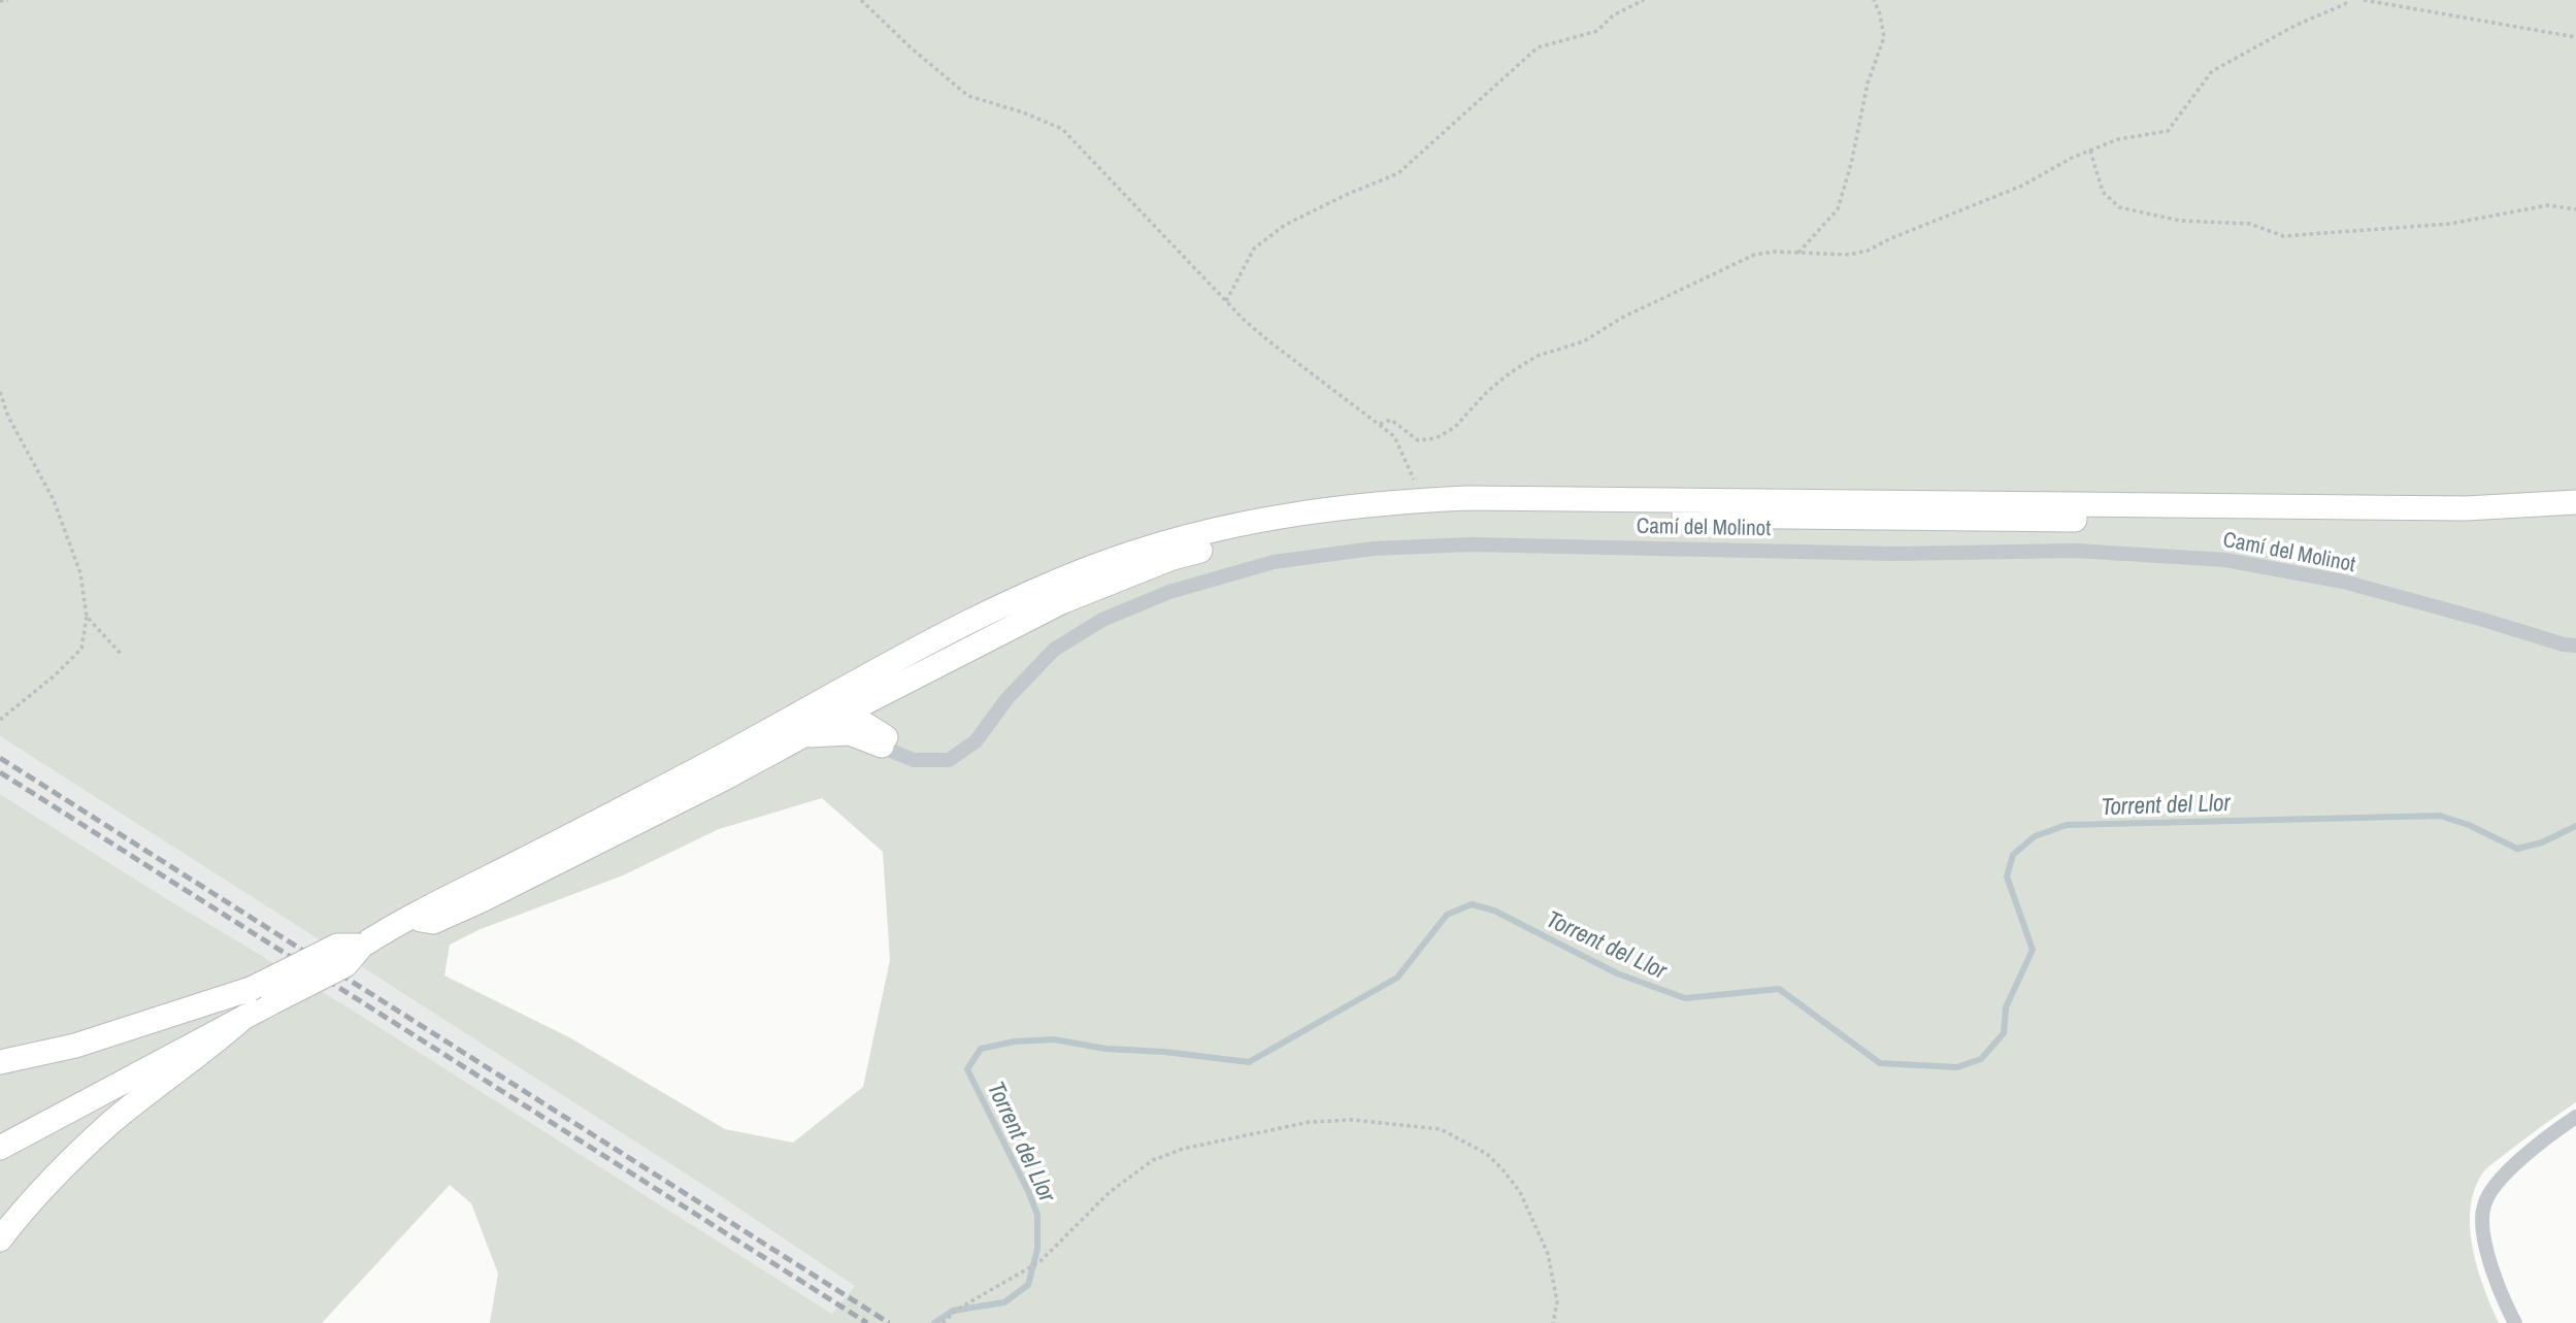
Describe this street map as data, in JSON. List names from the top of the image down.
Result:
{
  "streets": {
    "street": ["Camí del Molinot"]
  },
  "water": ["Torrent del Llor"]
}
